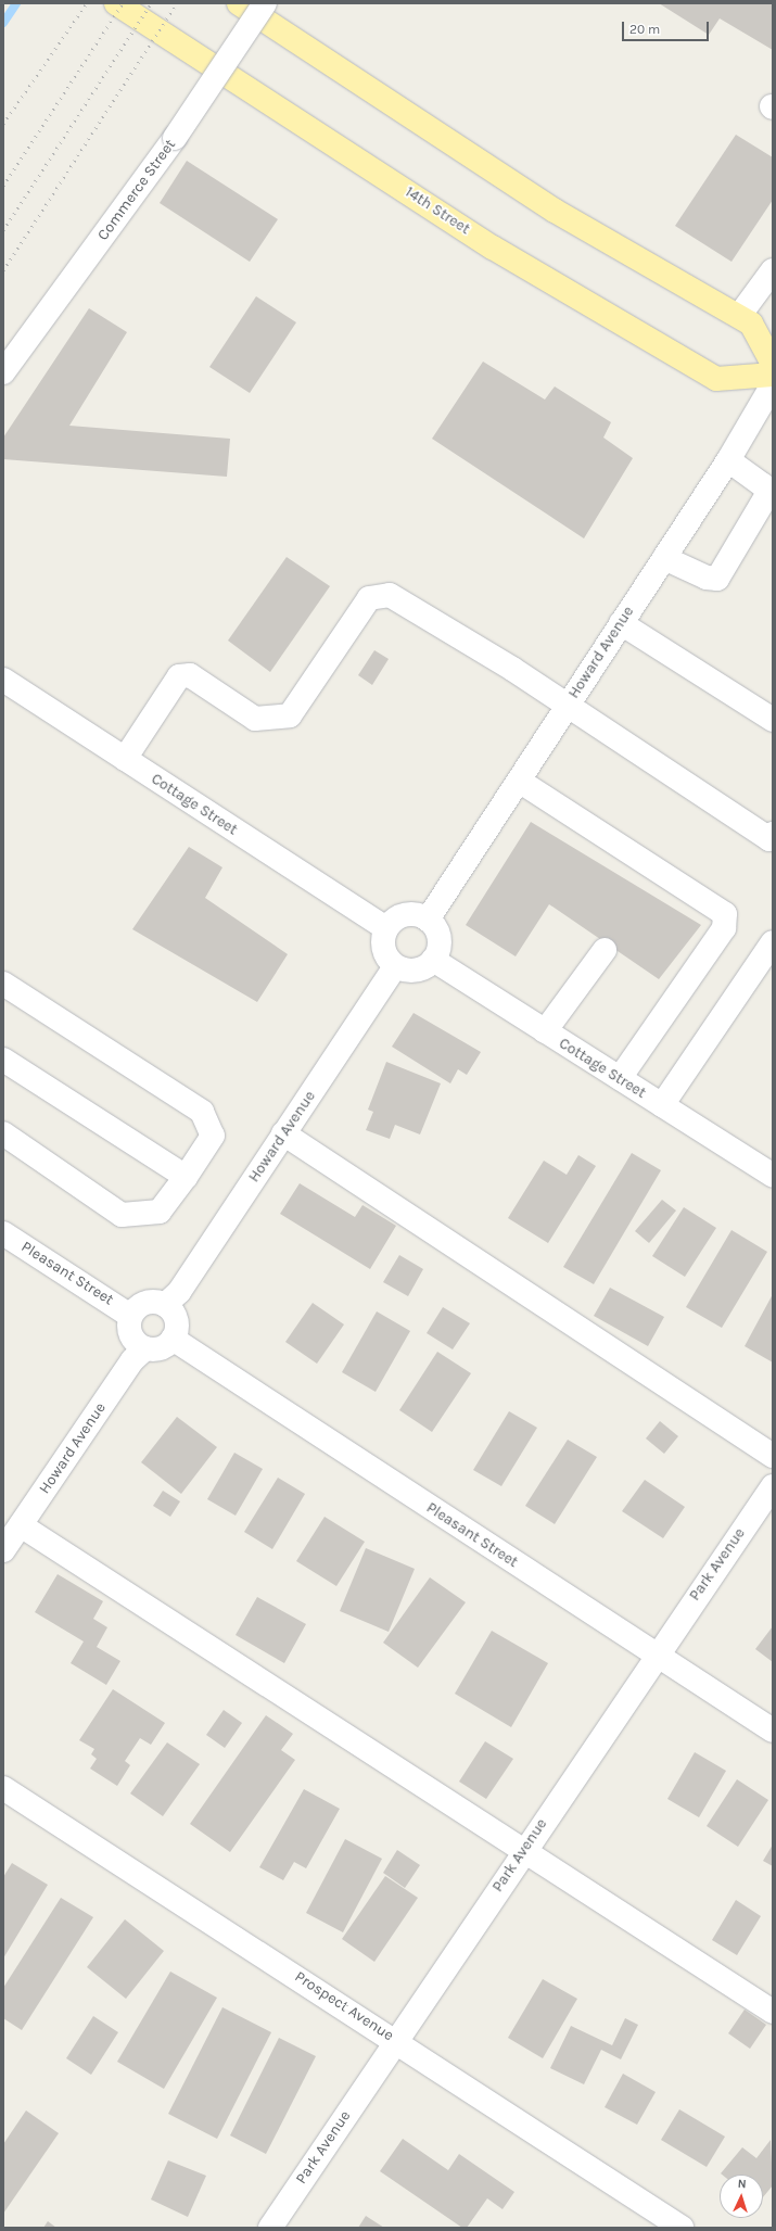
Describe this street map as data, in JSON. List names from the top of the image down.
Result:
{
  "streets": {
    "main road": ["14th Street"],
    "street": [
      "Commerce Street",
      "Howard Avenue",
      "Cottage Street",
      "Pleasant Street",
      "Park Avenue",
      "Prospect Avenue"
    ]
  },
  "crossings": [
    ["Howard Avenue", "Cottage Street"],
    ["Howard Avenue", "Pleasant Street"],
    ["Pleasant Street", "Park Avenue"],
    ["Park Avenue", "Prospect Avenue"]
  ],
  "scale_bar": "20 m",
  "north": "top"
}
